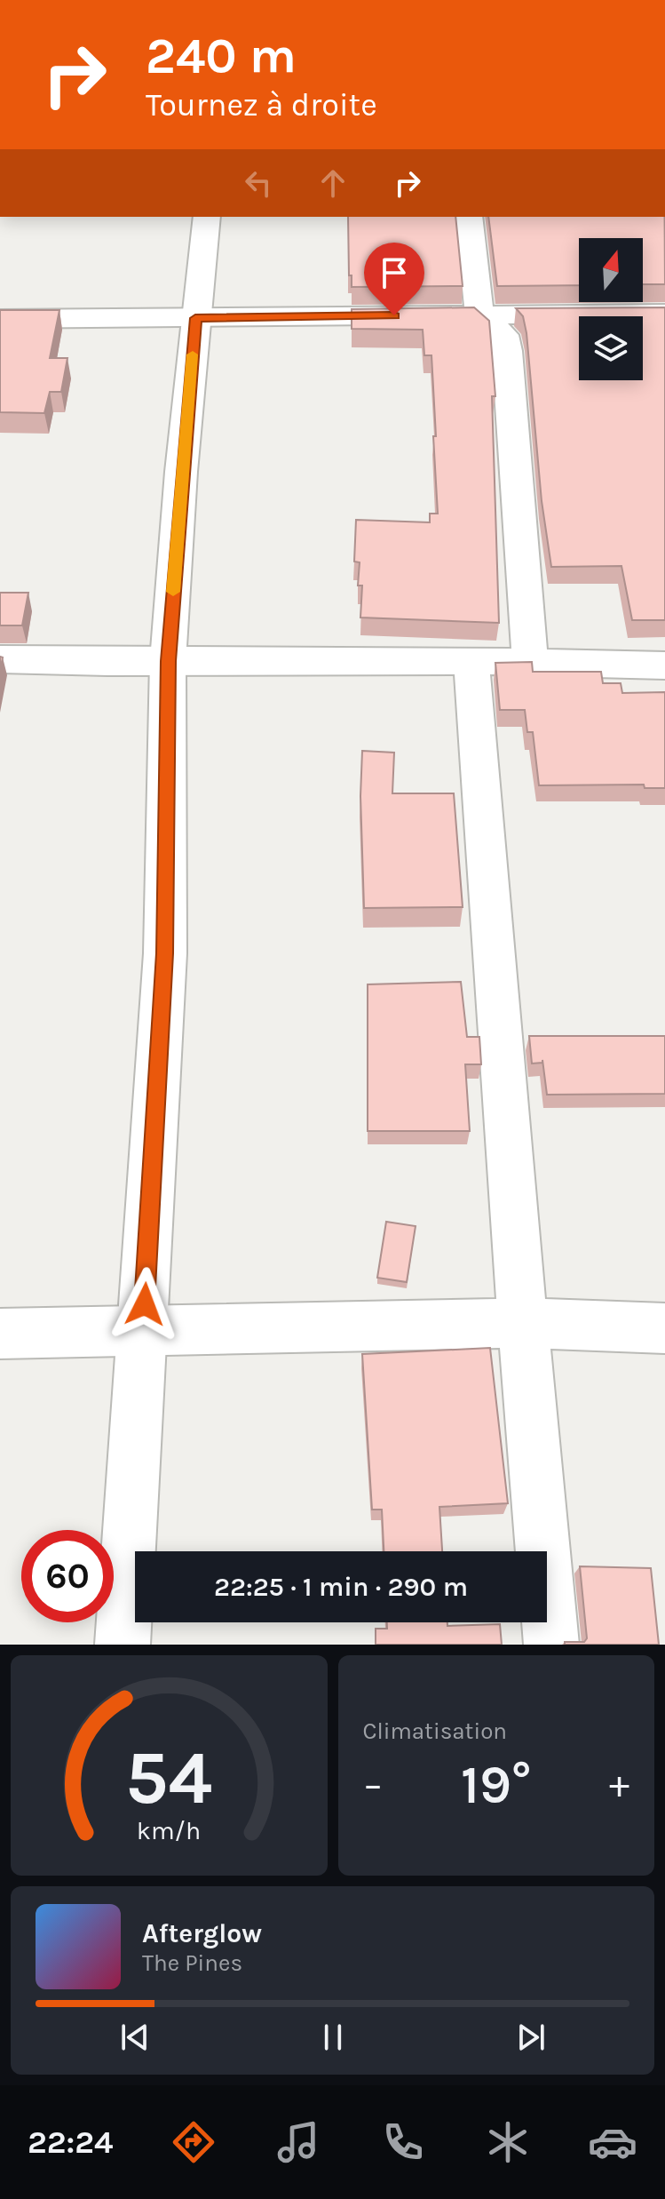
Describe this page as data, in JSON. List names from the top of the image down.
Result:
{
  "north": "top",
  "page": {
    "turn": ["240 m", "Tournez à droite"],
    "limit": "60",
    "trip": "22:25 · 1 min · 290 m",
    "tile": "Climatisation",
    "heat": ["−", "19°", "+"],
    "song": ["Afterglow", "The Pines"],
    "tabs": "22:24",
    "gauge": ["54", "km/h"]
  }
}
